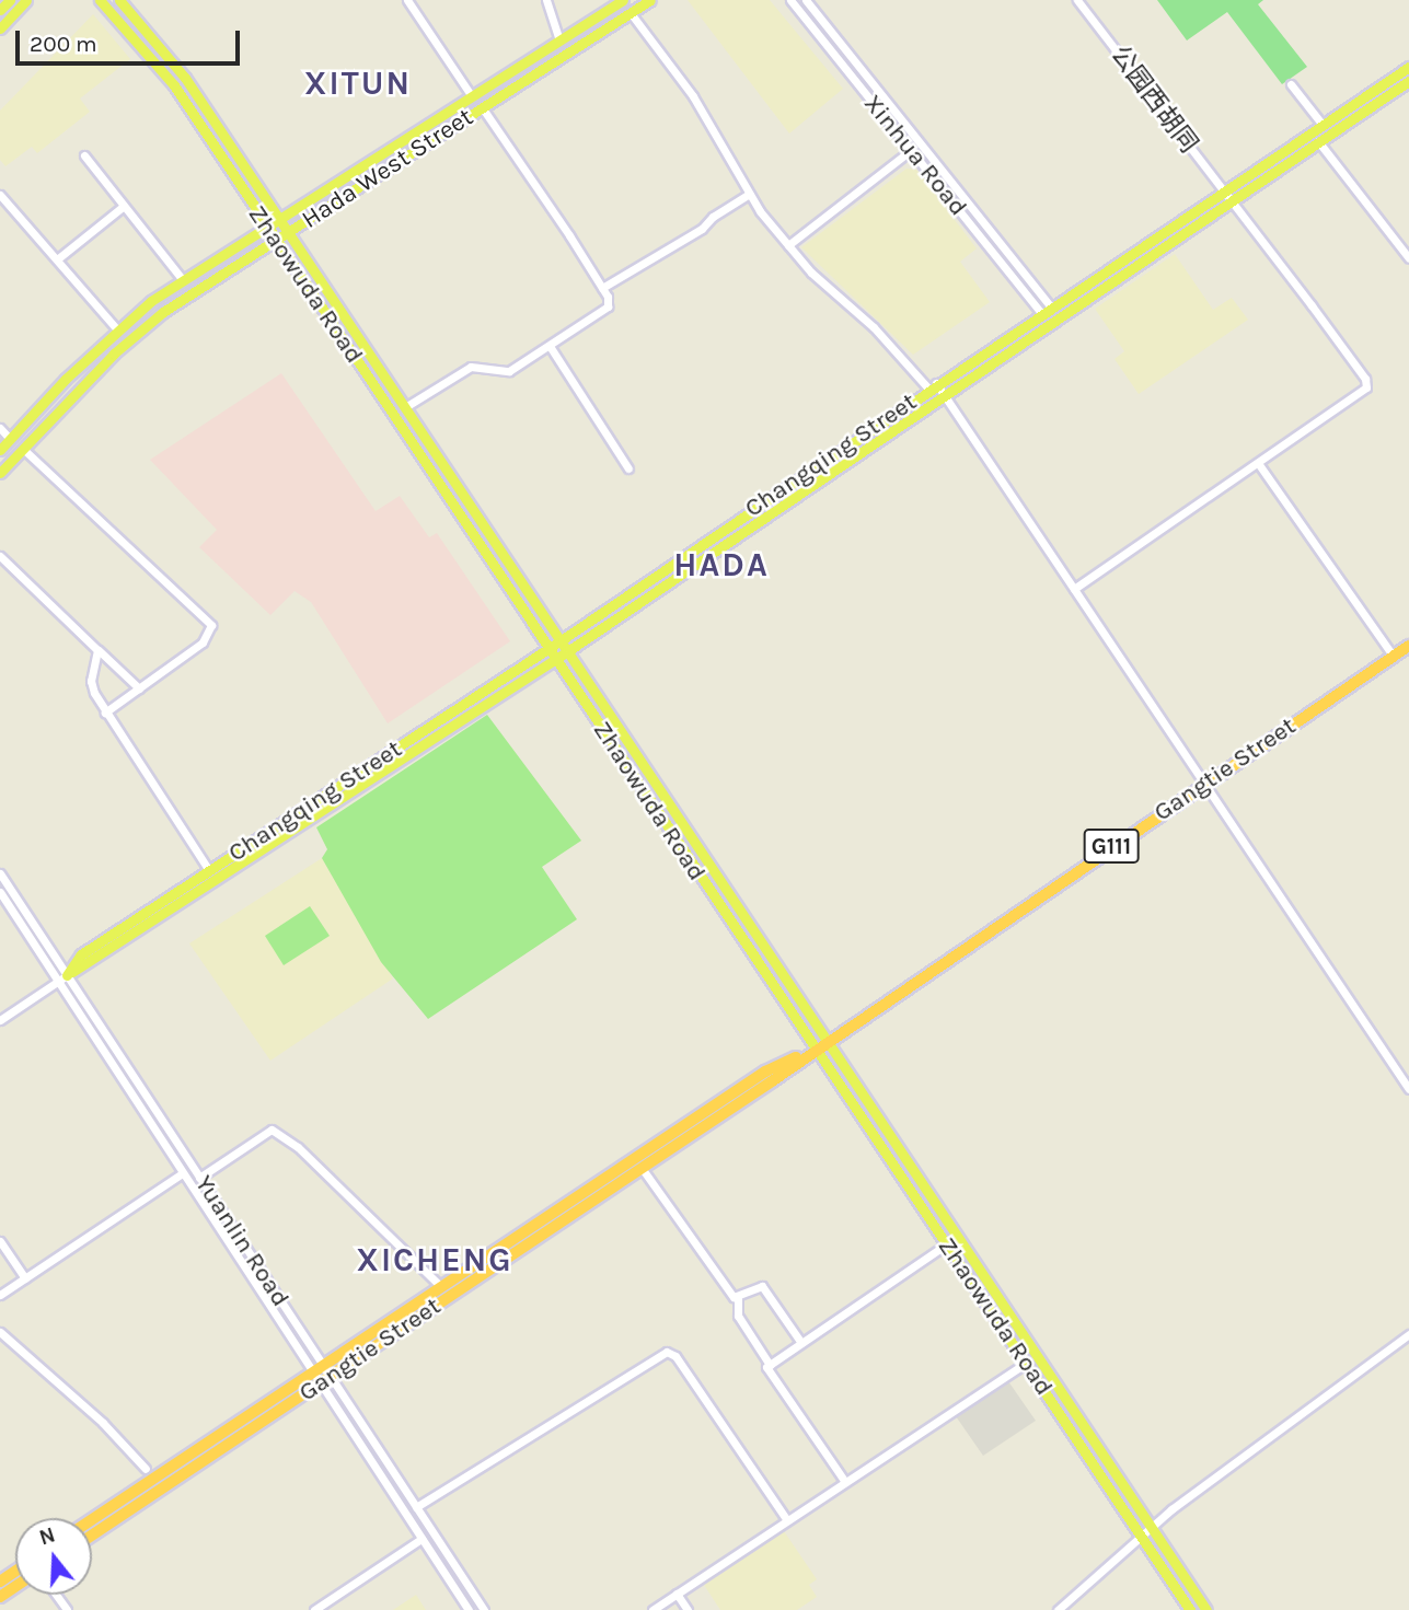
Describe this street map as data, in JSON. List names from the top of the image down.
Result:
{
  "streets": {
    "highway": ["Gangtie Street", "G111"],
    "main road": ["Hada West Street", "Zhaowuda Road", "Changqing Street"],
    "street": ["公园西胡同", "Xinhua Road", "Yuanlin Road"]
  },
  "crossings": [
    ["公园西胡同", "Changqing Street"],
    ["Xinhua Road", "Changqing Street"],
    ["Hada West Street", "Zhaowuda Road"],
    ["Zhaowuda Road", "Changqing Street"],
    ["Zhaowuda Road", "Gangtie Street"],
    ["Changqing Street", "Yuanlin Road"],
    ["Gangtie Street", "Yuanlin Road"]
  ],
  "districts": ["XITUN", "HADA", "XICHENG"],
  "scale_bar": "200 m",
  "north": "top"
}
